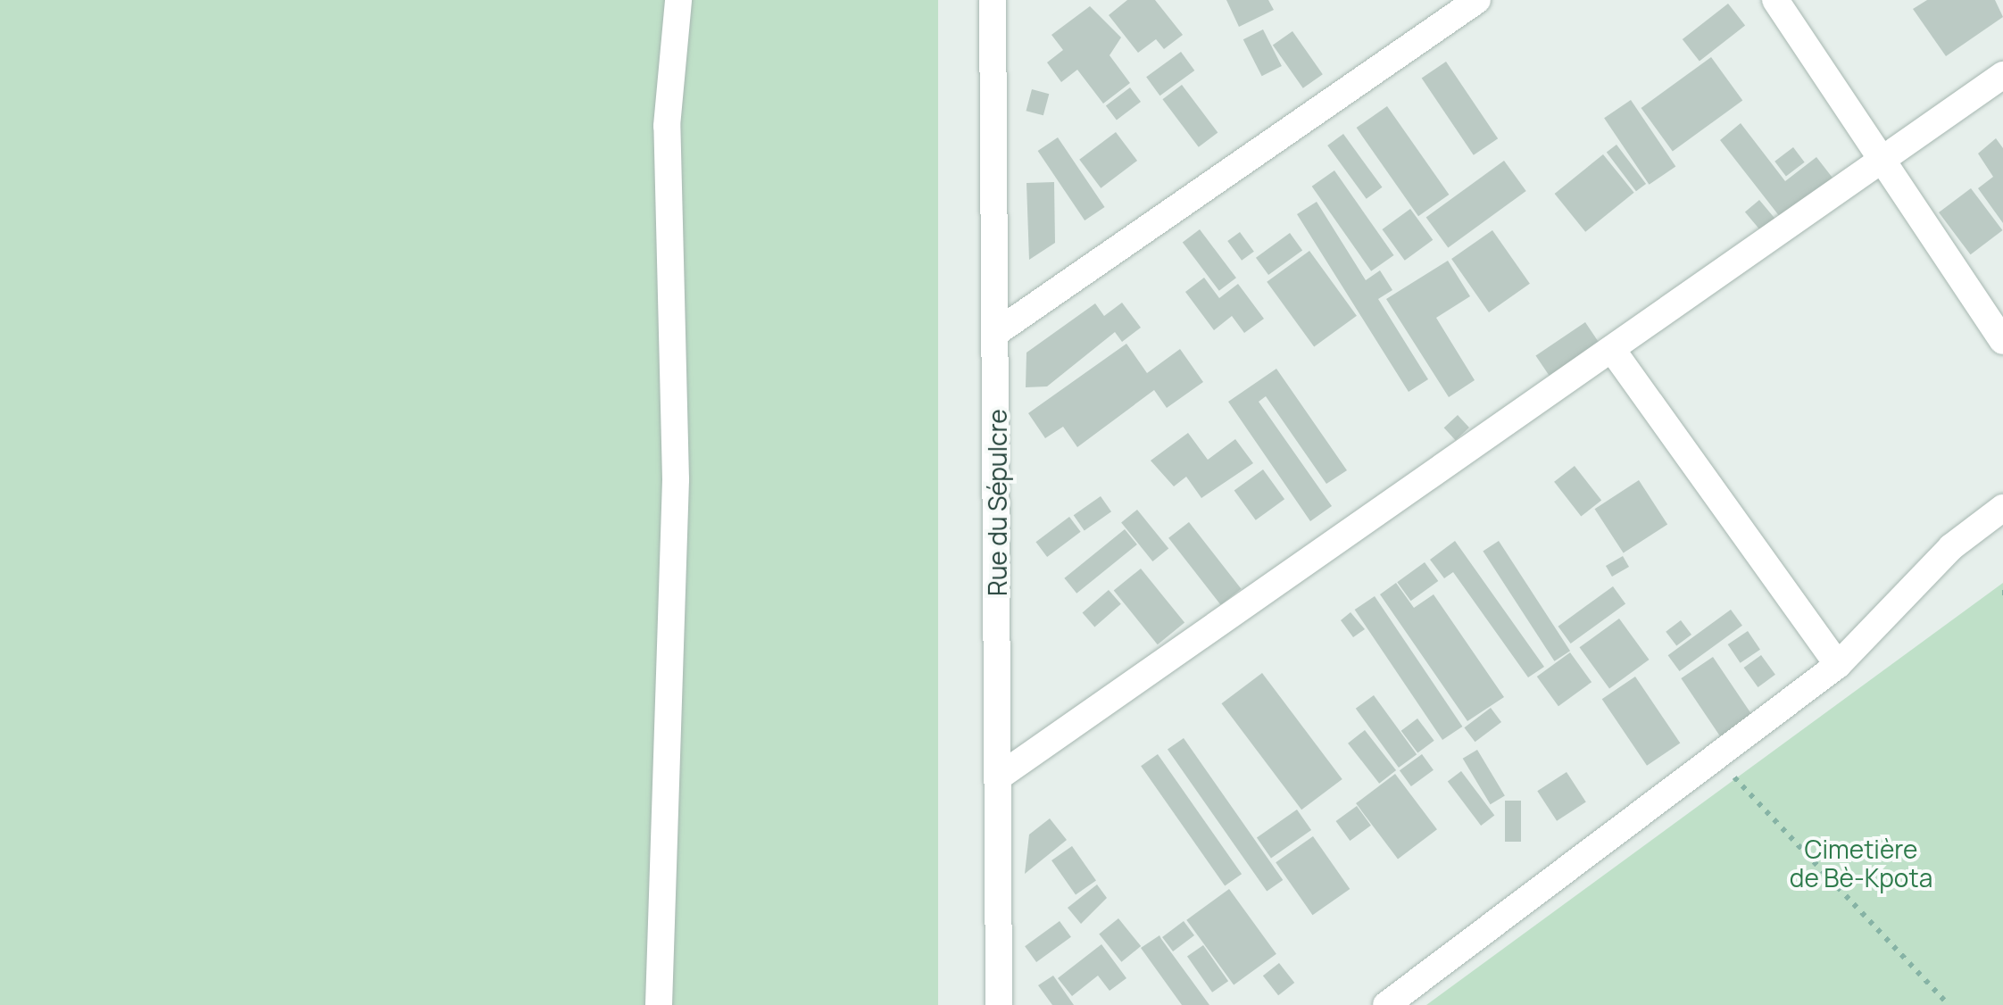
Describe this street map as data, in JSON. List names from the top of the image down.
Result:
{
  "streets": {
    "street": ["Rue du Sépulcre"]
  },
  "parks": ["Cimetière de Bè-Kpota"]
}
